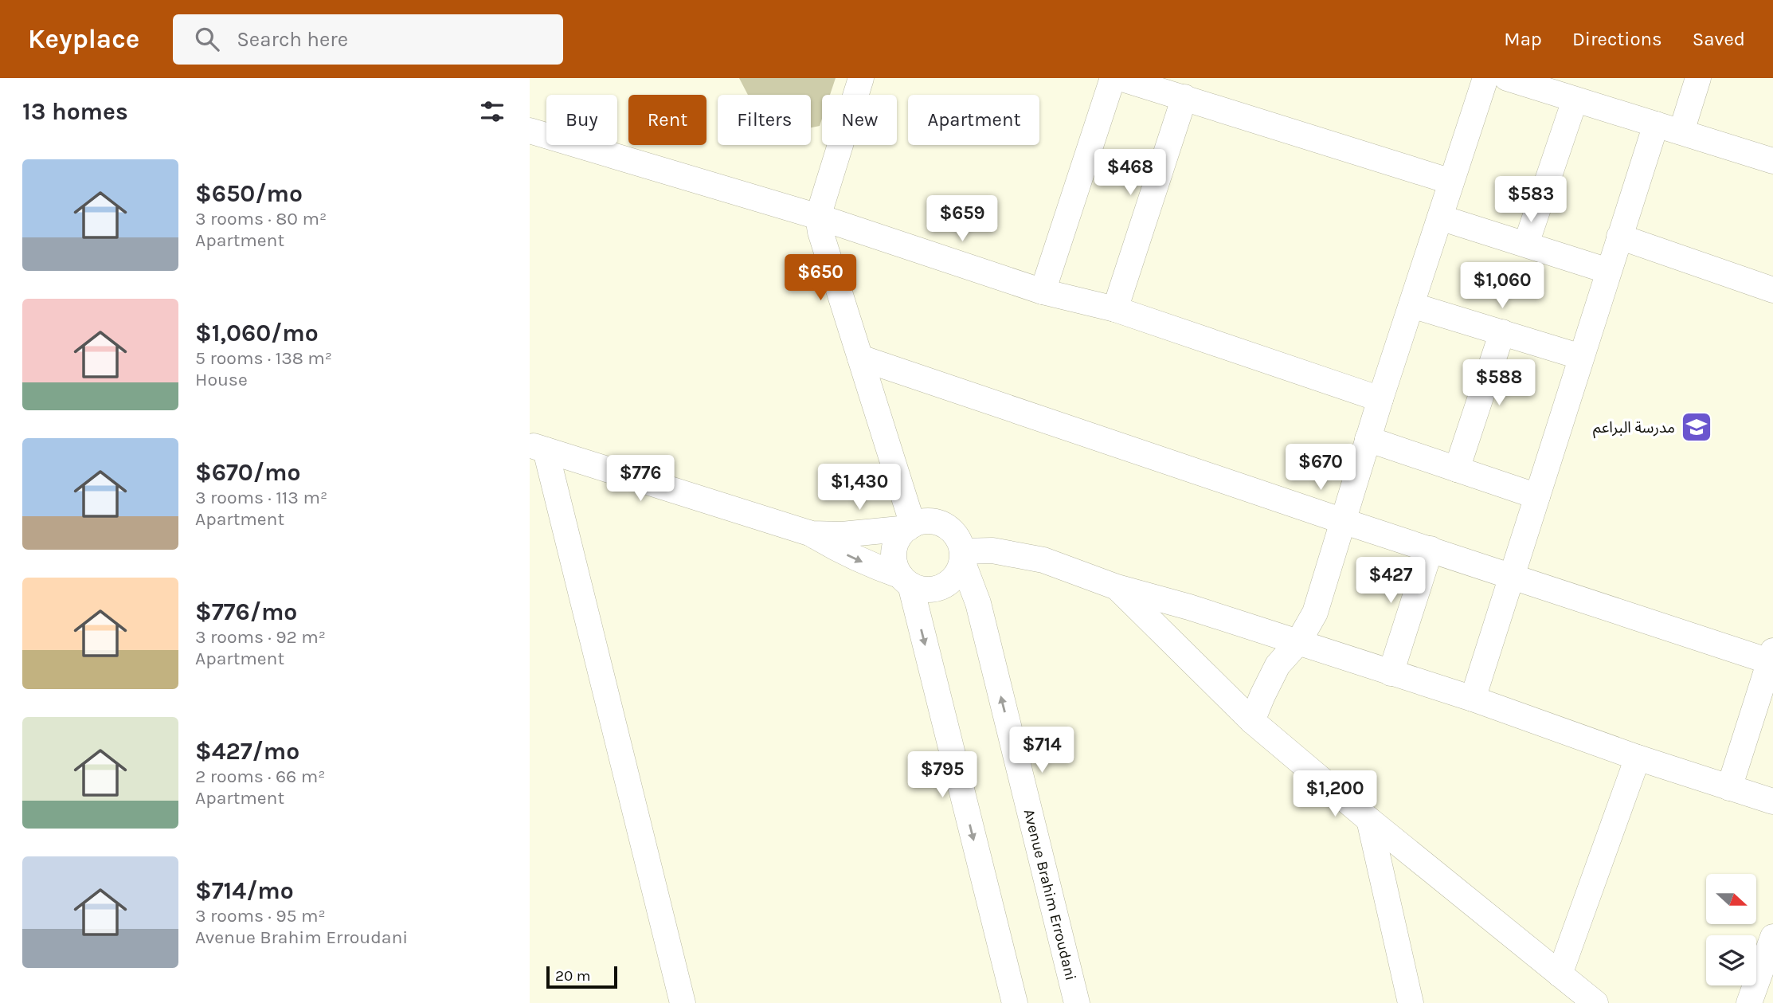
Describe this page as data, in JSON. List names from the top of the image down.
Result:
{
  "streets": {
    "street": ["Avenue Brahim Erroudani"]
  },
  "places": {
    "school or university": ["مدرسة البراعم"]
  },
  "scale_bar": "20 m",
  "north": "right",
  "page": {
    "header": "Keyplace",
    "search": "Search here",
    "nav": ["Map", "Directions", "Saved"],
    "heading": "13 homes",
    "chip": [
      "Buy",
      "Rent",
      "Filters",
      "New",
      "Apartment"
    ],
    "list": [
      {
        "name": "$650/mo",
        "note": "3 rooms · 80 m² · Apartment"
      },
      {
        "name": "$1,060/mo",
        "note": "5 rooms · 138 m² · House"
      },
      {
        "name": "$670/mo",
        "note": "3 rooms · 113 m² · Apartment"
      },
      {
        "name": "$776/mo",
        "note": "3 rooms · 92 m² · Apartment"
      },
      {
        "name": "$427/mo",
        "note": "2 rooms · 66 m² · Apartment"
      },
      {
        "name": "$714/mo",
        "note": "3 rooms · 95 m² · Avenue Brahim Erroudani"
      }
    ],
    "price": [
      "$468",
      "$583",
      "$659",
      "$650",
      "$1,060",
      "$588",
      "$670",
      "$776",
      "$1,430",
      "$427",
      "$714",
      "$795",
      "$1,200"
    ],
    "scale": "20 m"
  }
}
